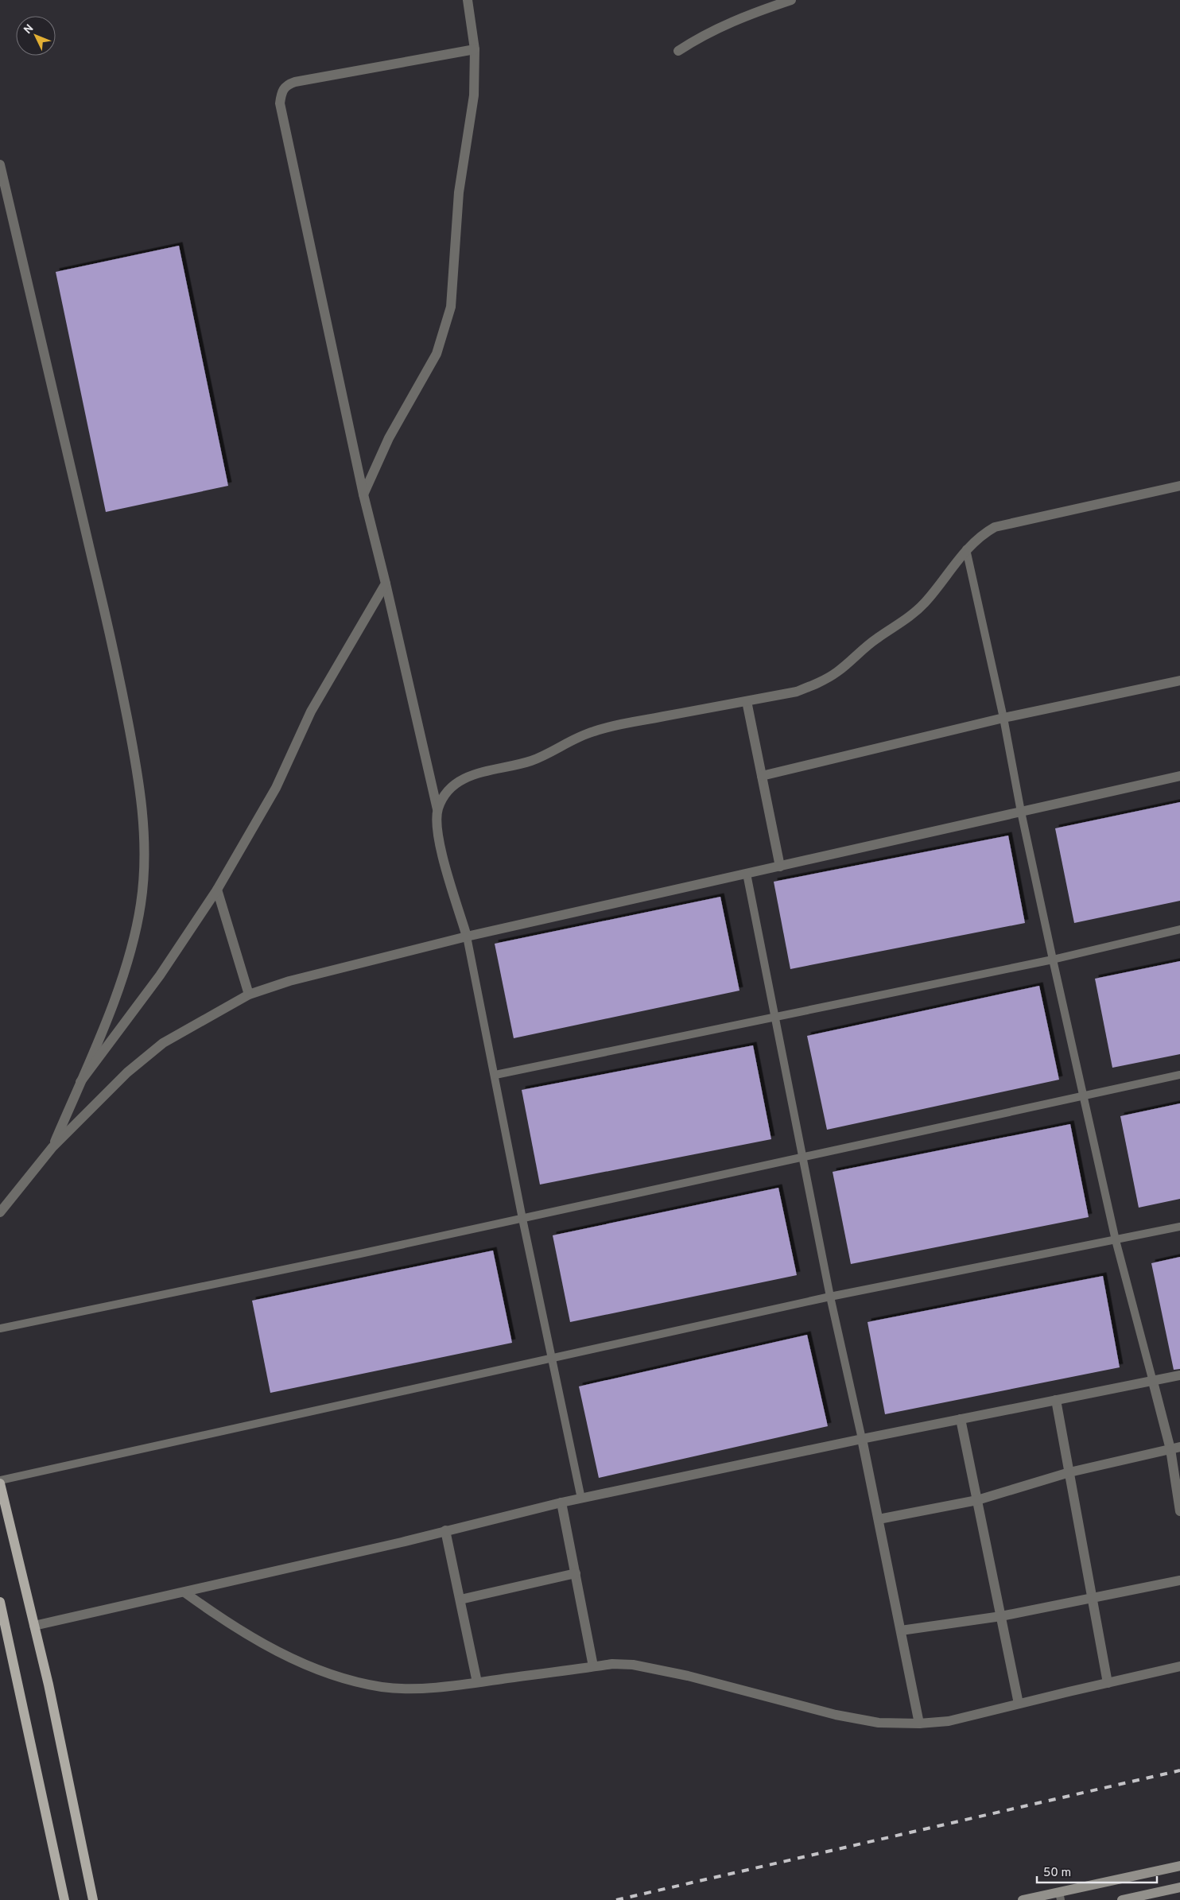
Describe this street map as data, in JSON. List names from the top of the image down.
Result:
{
  "scale_bar": "50 m",
  "north": "top left"
}
